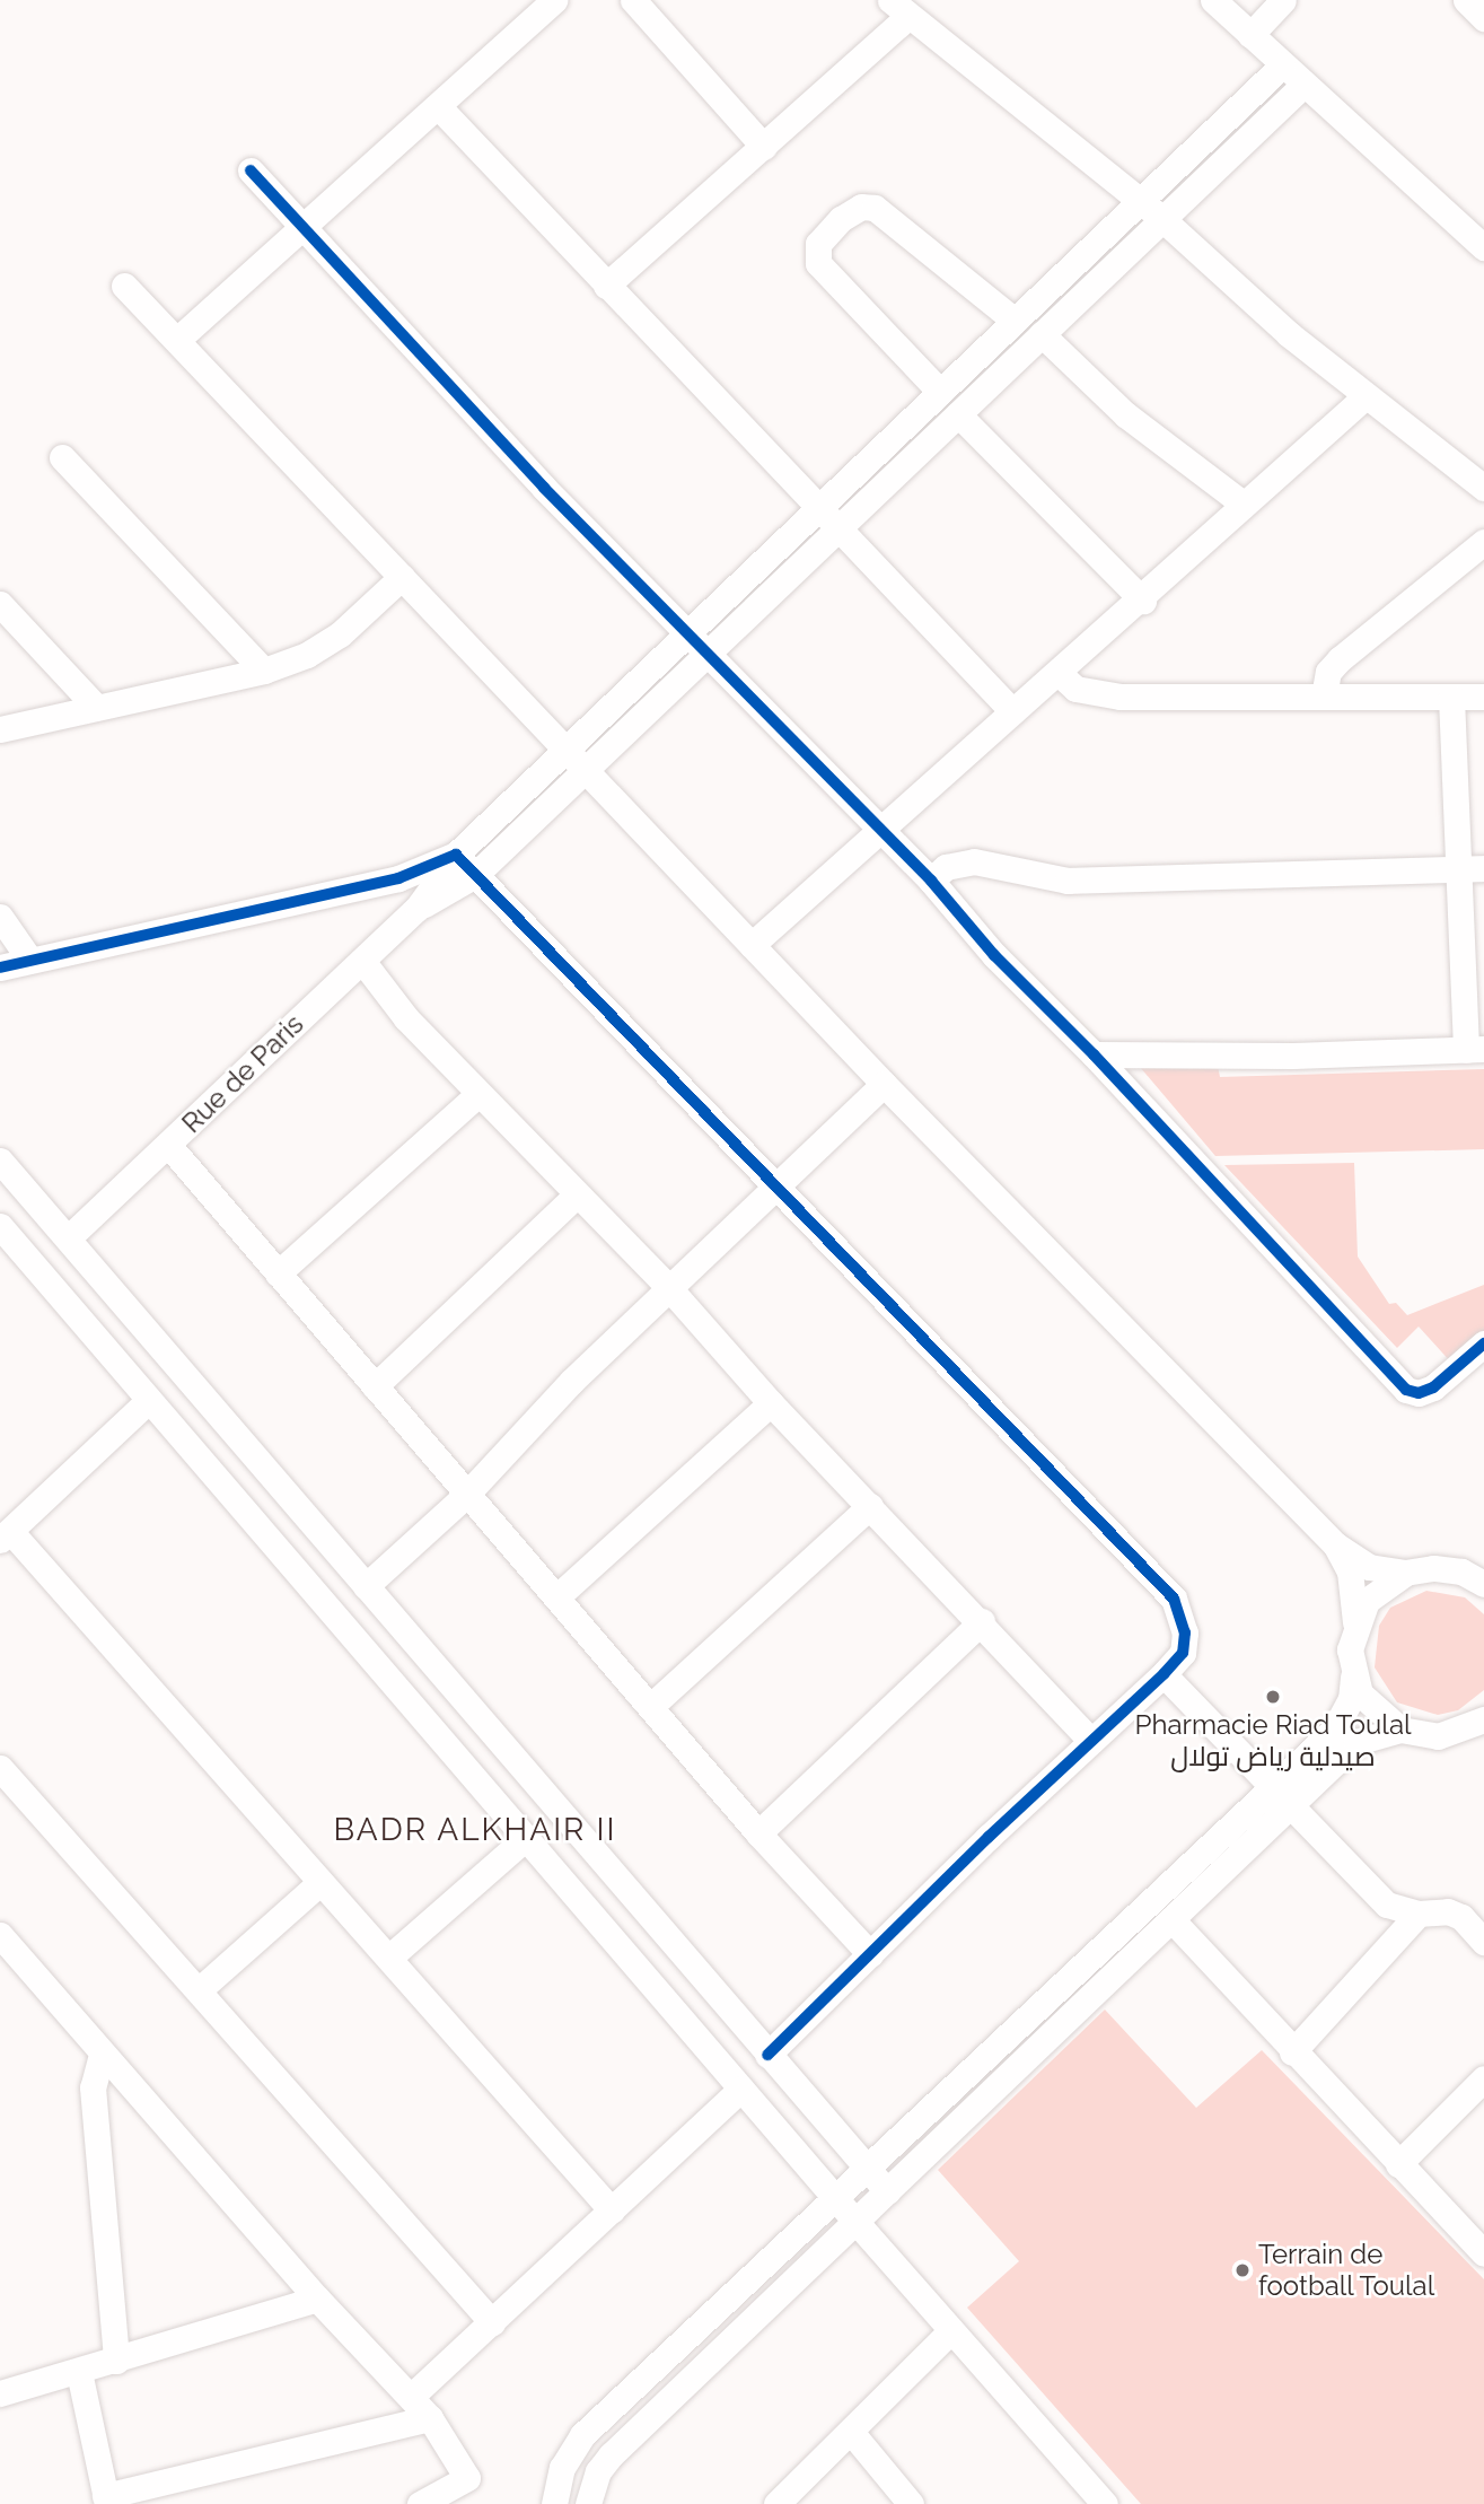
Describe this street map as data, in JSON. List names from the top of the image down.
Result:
{
  "streets": {
    "street": ["Rue de Paris"]
  },
  "districts": ["BADR ALKHAIR II"],
  "places": ["Pharmacie Riad Toulal صيدلية رياض تولال", "Terrain de football Toulal"]
}
